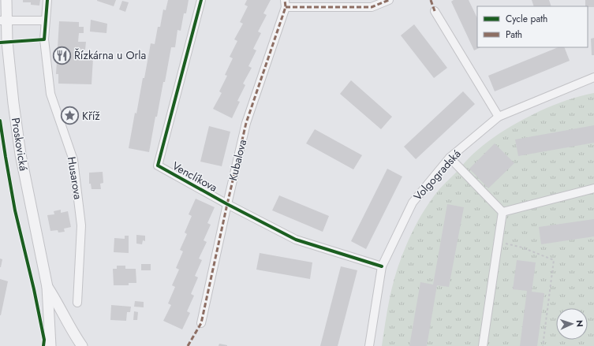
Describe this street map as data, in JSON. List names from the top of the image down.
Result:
{
  "streets": {
    "street": [
      "Proskovická",
      "Kubalova",
      "Volgogradská",
      "Venclíkova",
      "Husarova"
    ]
  },
  "crossings": [
    ["Kubalova", "Venclíkova"],
    ["Volgogradská", "Venclíkova"]
  ],
  "places": {
    "restaurant": ["Řízkárna u Orla"],
    "place": ["Kříž"]
  },
  "legend": ["Cycle path", "Path"],
  "north": "right"
}
